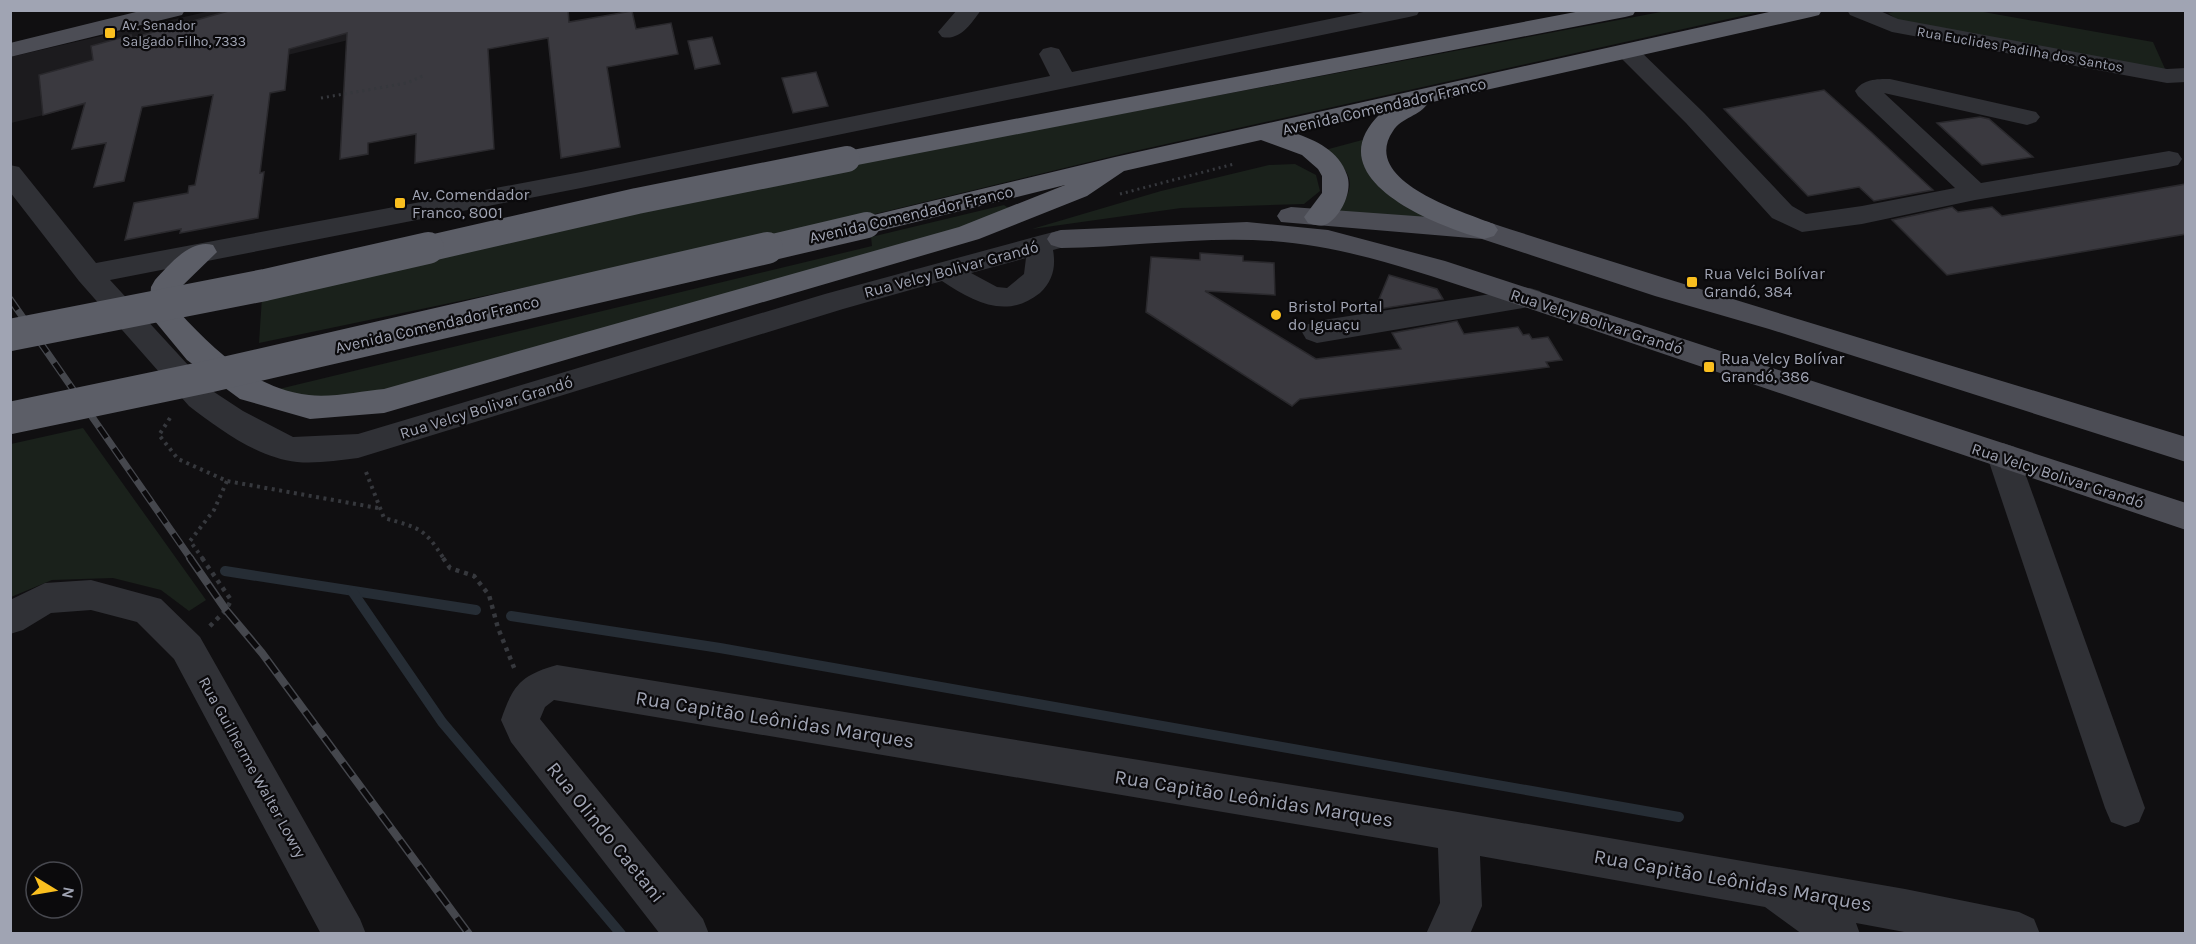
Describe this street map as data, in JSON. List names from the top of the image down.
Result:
{
  "streets": {
    "highway": ["Avenida Comendador Franco"],
    "main road": ["Rua Velcy Bolivar Grandó"],
    "street": [
      "Rua Euclides Padilha dos Santos",
      "Rua Capitão Leônidas Marques",
      "Rua Guilherme Walter Lowry",
      "Rua Olindo Caetani"
    ]
  },
  "crossings": [
    ["Rua Capitão Leônidas Marques", "Rua Olindo Caetani"]
  ],
  "places": {
    "transit": [
      "Av. Senador Salgado Filho, 7333",
      "Av. Comendador Franco, 8001",
      "Rua Velci Bolívar Grandó, 384",
      "Rua Velcy Bolívar Grandó, 386"
    ],
    "other": ["Bristol Portal do Iguaçu"]
  },
  "north": "right"
}
